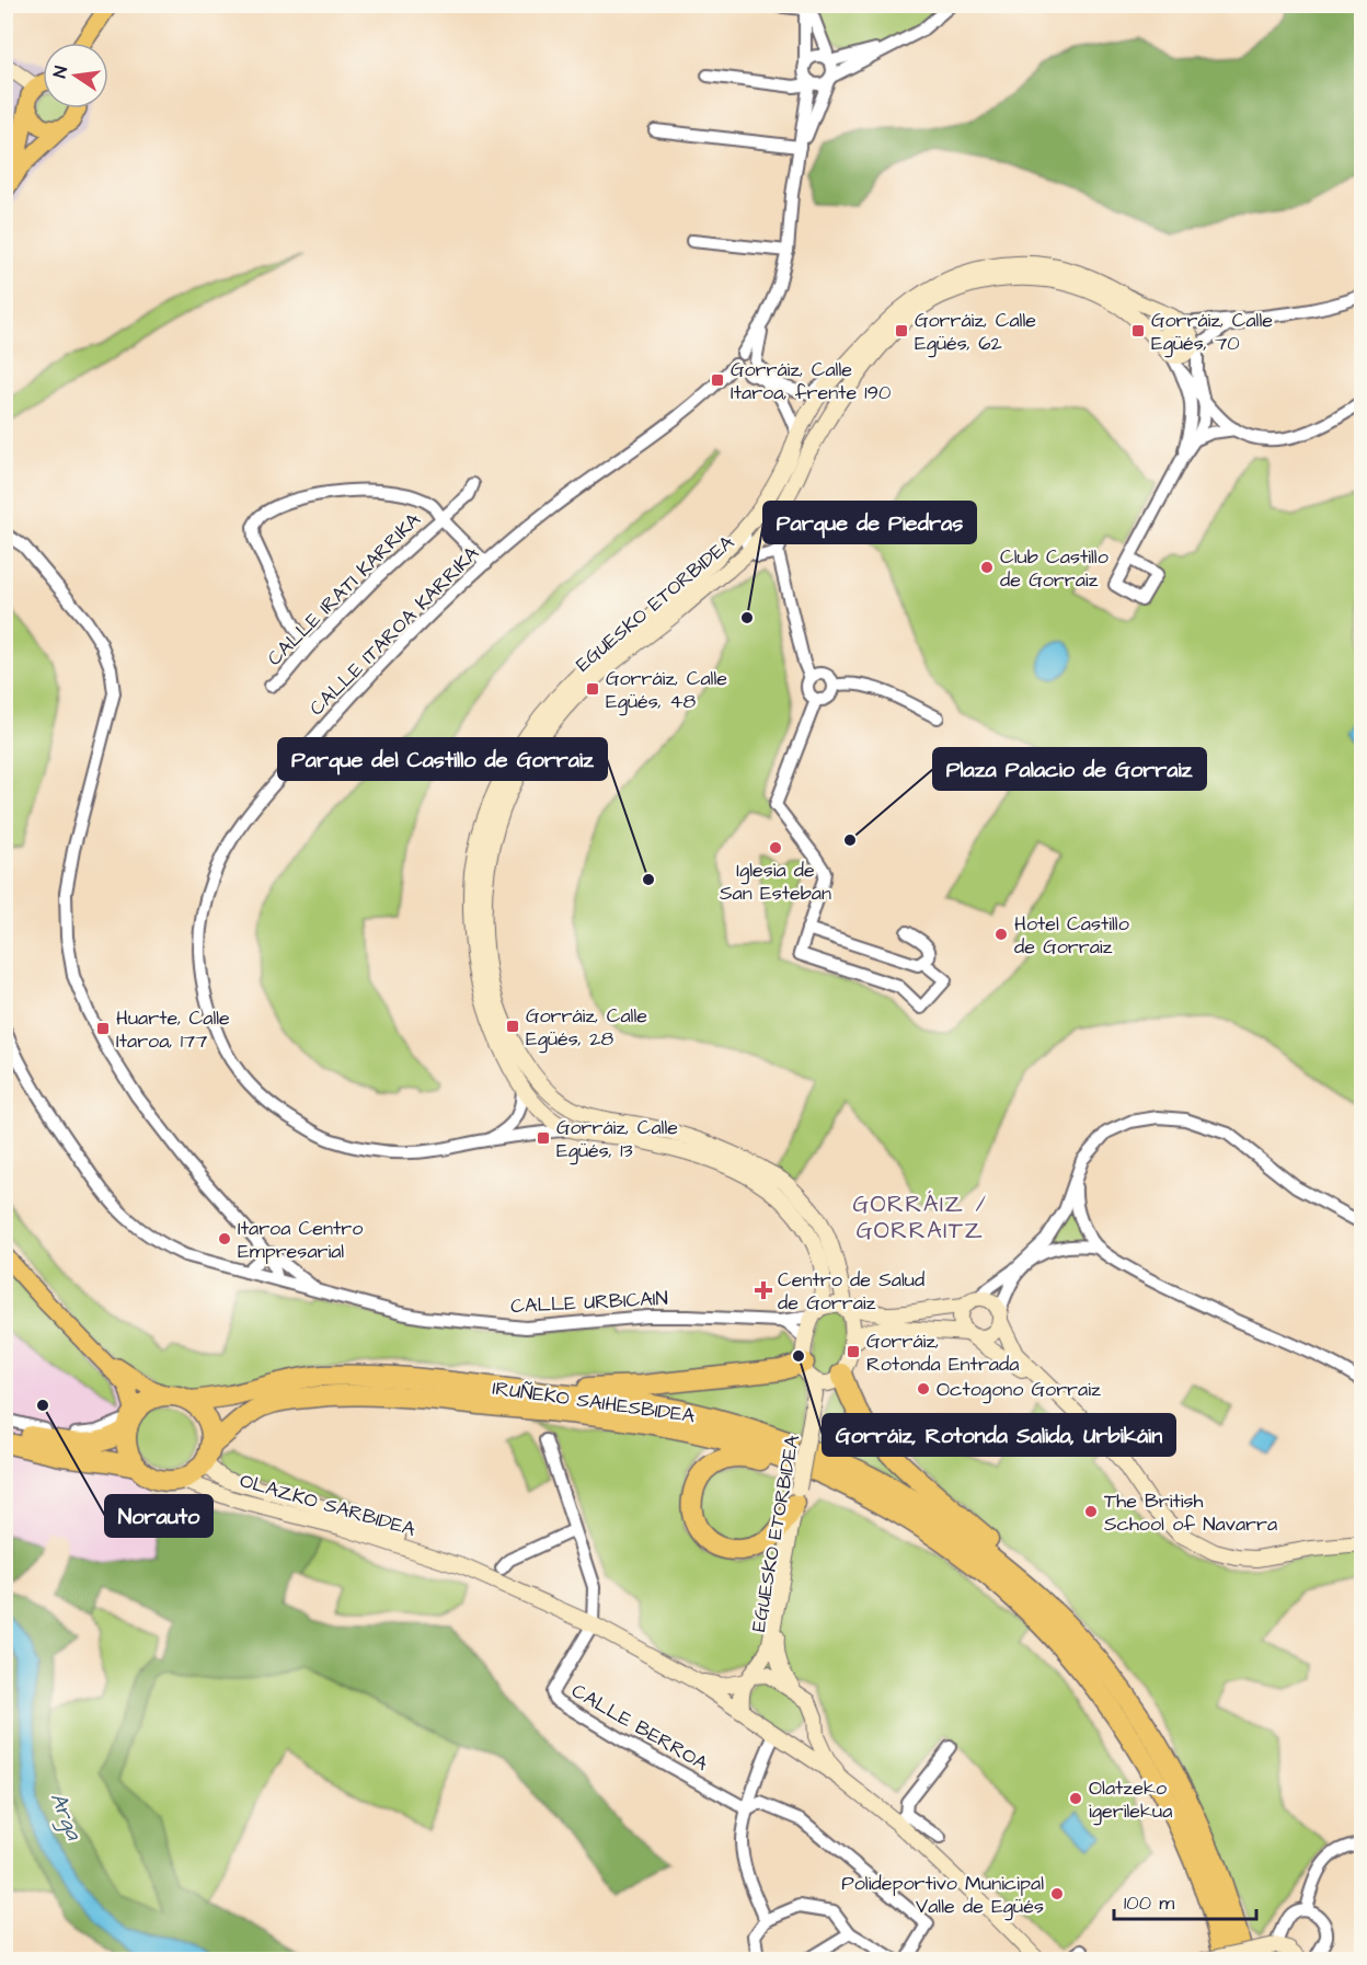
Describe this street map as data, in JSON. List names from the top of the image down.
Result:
{
  "streets": {
    "highway": ["IRUÑEKO SAIHESBIDEA"],
    "street": [
      "CALLE IRATI KARRIKA",
      "EGUESKO ETORBIDEA",
      "CALLE ITAROA KARRIKA",
      "CALLE URBICAIN",
      "OLAZKO SARBIDEA",
      "CALLE BERROA"
    ]
  },
  "crossings": [
    ["EGUESKO ETORBIDEA", "CALLE ITAROA KARRIKA"],
    ["EGUESKO ETORBIDEA", "CALLE URBICAIN"],
    ["EGUESKO ETORBIDEA", "OLAZKO SARBIDEA"],
    ["IRUÑEKO SAIHESBIDEA", "OLAZKO SARBIDEA"],
    ["OLAZKO SARBIDEA", "CALLE BERROA"]
  ],
  "districts": ["GORRÁIZ / GORRAITZ"],
  "water": ["Arga"],
  "places": {
    "transit": [
      "Gorráiz, Calle Egüés, 62",
      "Gorráiz, Calle Egüés, 70",
      "Gorráiz, Calle Itaroa, frente 190",
      "Gorráiz, Calle Egüés, 48",
      "Gorráiz, Calle Egüés, 28",
      "Huarte, Calle Itaroa, 177",
      "Gorráiz, Calle Egüés, 13",
      "Gorráiz, Rotonda Entrada"
    ],
    "other": [
      "Club Castillo de Gorraiz",
      "Parque de Piedras",
      "Plaza Palacio de Gorraiz",
      "Iglesia de San Esteban",
      "Parque del Castillo de Gorraiz",
      "Hotel Castillo de Gorraiz",
      "Itaroa Centro Empresarial",
      "Gorráiz, Rotonda Salida, Urbikáin",
      "Octogono Gorraiz",
      "Norauto",
      "The British School of Navarra",
      "Olatzeko igerilekua",
      "Polideportivo Municipal Valle de Egüés"
    ],
    "health": ["Centro de Salud de Gorraiz"]
  },
  "scale_bar": "100 m",
  "north": "left"
}
